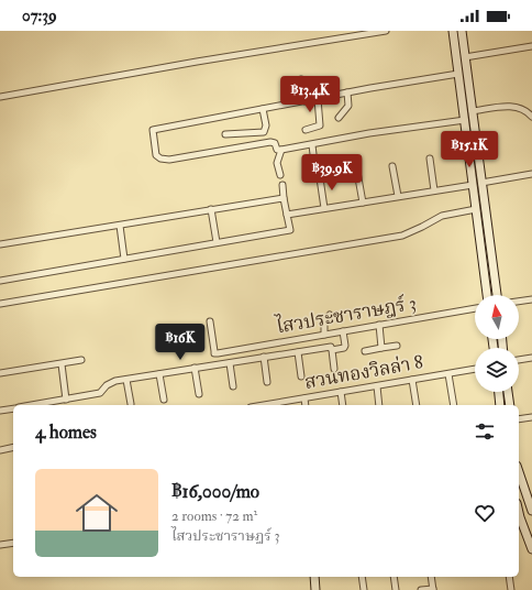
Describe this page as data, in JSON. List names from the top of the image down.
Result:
{
  "streets": {
    "street": ["ไสวประชาราษฎร์ 3", "สวนทองวิลล่า 8"]
  },
  "north": "top",
  "page": {
    "status": "07:39",
    "price": [
      "฿13.4K",
      "฿15.1K",
      "฿39.9K",
      "฿16K"
    ],
    "heading": "4 homes",
    "list": [
      {
        "name": "฿16,000/mo",
        "note": "2 rooms · 72 m² · ไสวประชาราษฎร์ 3"
      }
    ]
  }
}
